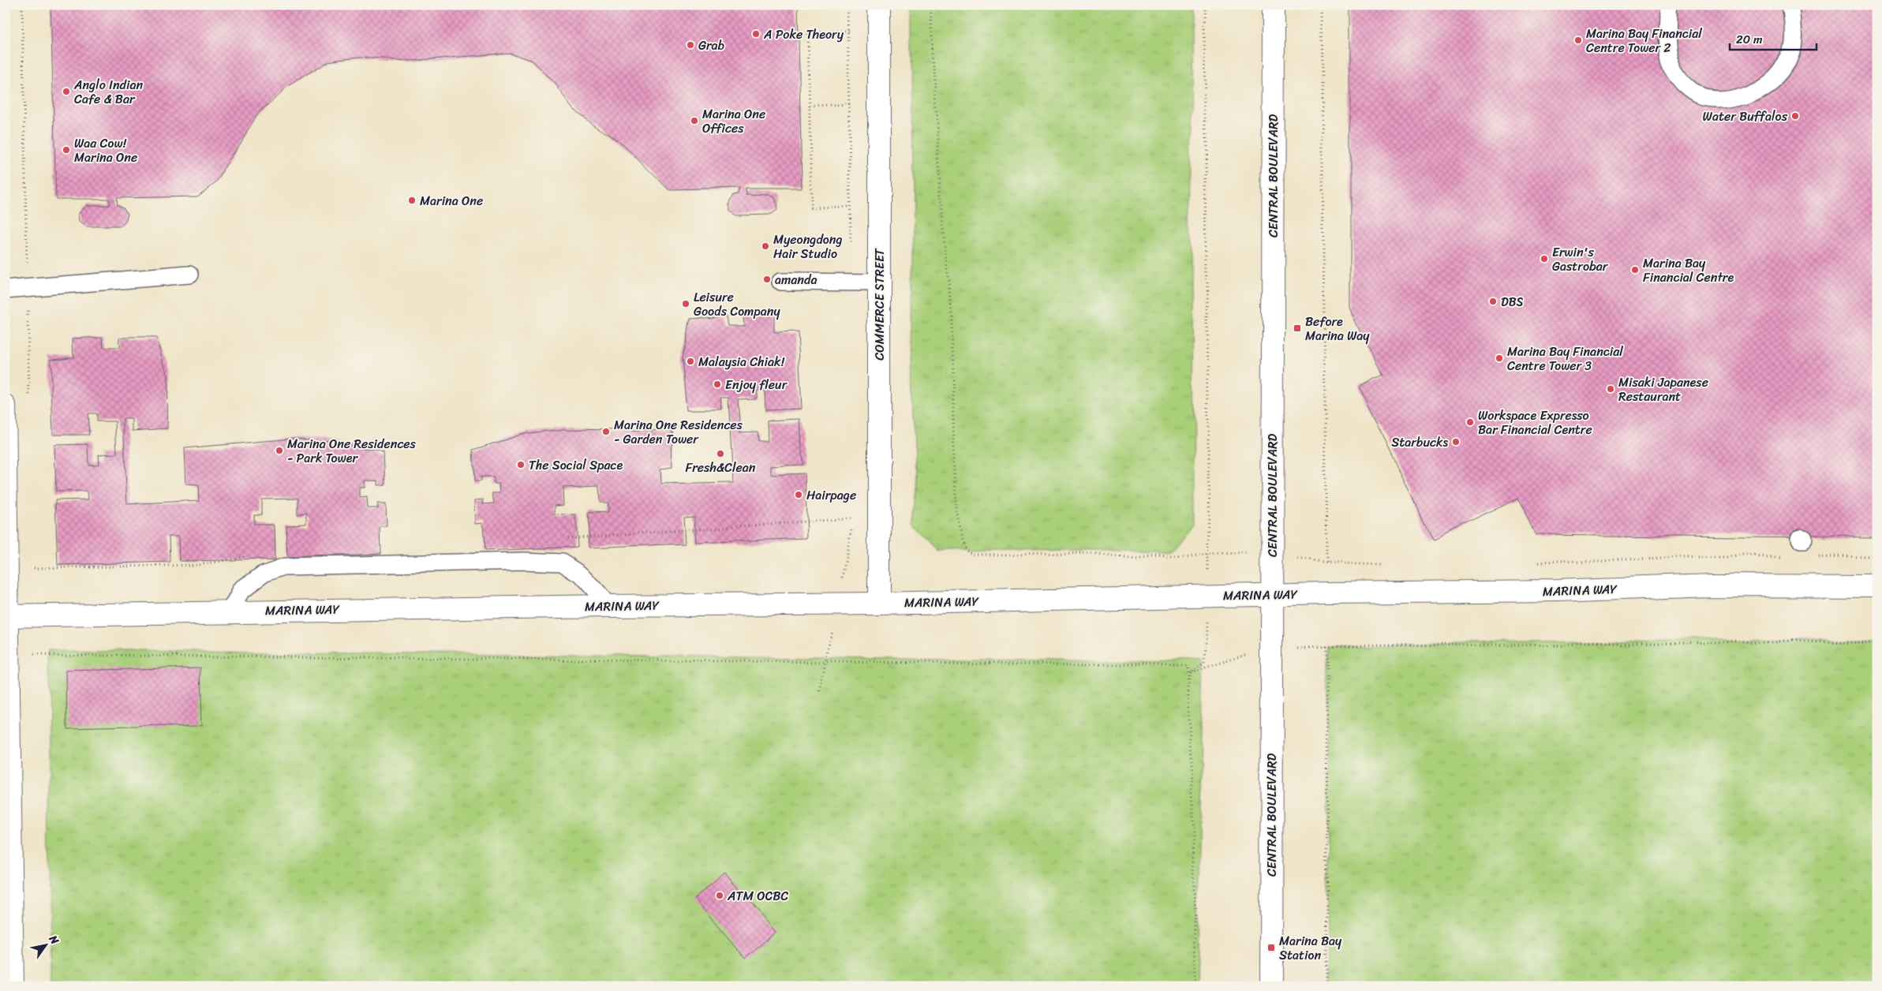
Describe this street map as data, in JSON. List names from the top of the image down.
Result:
{
  "streets": {
    "street": ["CENTRAL BOULEVARD", "COMMERCE STREET", "MARINA WAY"]
  },
  "crossings": [
    ["CENTRAL BOULEVARD", "MARINA WAY"],
    ["COMMERCE STREET", "MARINA WAY"]
  ],
  "places": {
    "other": [
      "A Poke Theory",
      "Marina Bay Financial Centre Tower 2",
      "Grab",
      "Anglo Indian Cafe & Bar",
      "Water Buffalos",
      "Marina One Offices",
      "Waa Cow! Marina One",
      "Marina One",
      "Myeongdong Hair Studio",
      "Erwin's Gastrobar",
      "Marina Bay Financial Centre",
      "amanda",
      "DBS",
      "Leisure Goods Company",
      "Marina Bay Financial Centre Tower 3",
      "Malaysia Chiak!",
      "Enjoy fleur",
      "Misaki Japanese Restaurant",
      "Workspace Expresso Bar Financial Centre",
      "Marina One Residences - Garden Tower",
      "Starbucks",
      "Marina One Residences - Park Tower",
      "Fresh&Clean",
      "The Social Space",
      "Hairpage",
      "ATM OCBC"
    ],
    "transit": ["Before Marina Way", "Marina Bay Station"]
  },
  "scale_bar": "20 m",
  "north": "top right"
}
